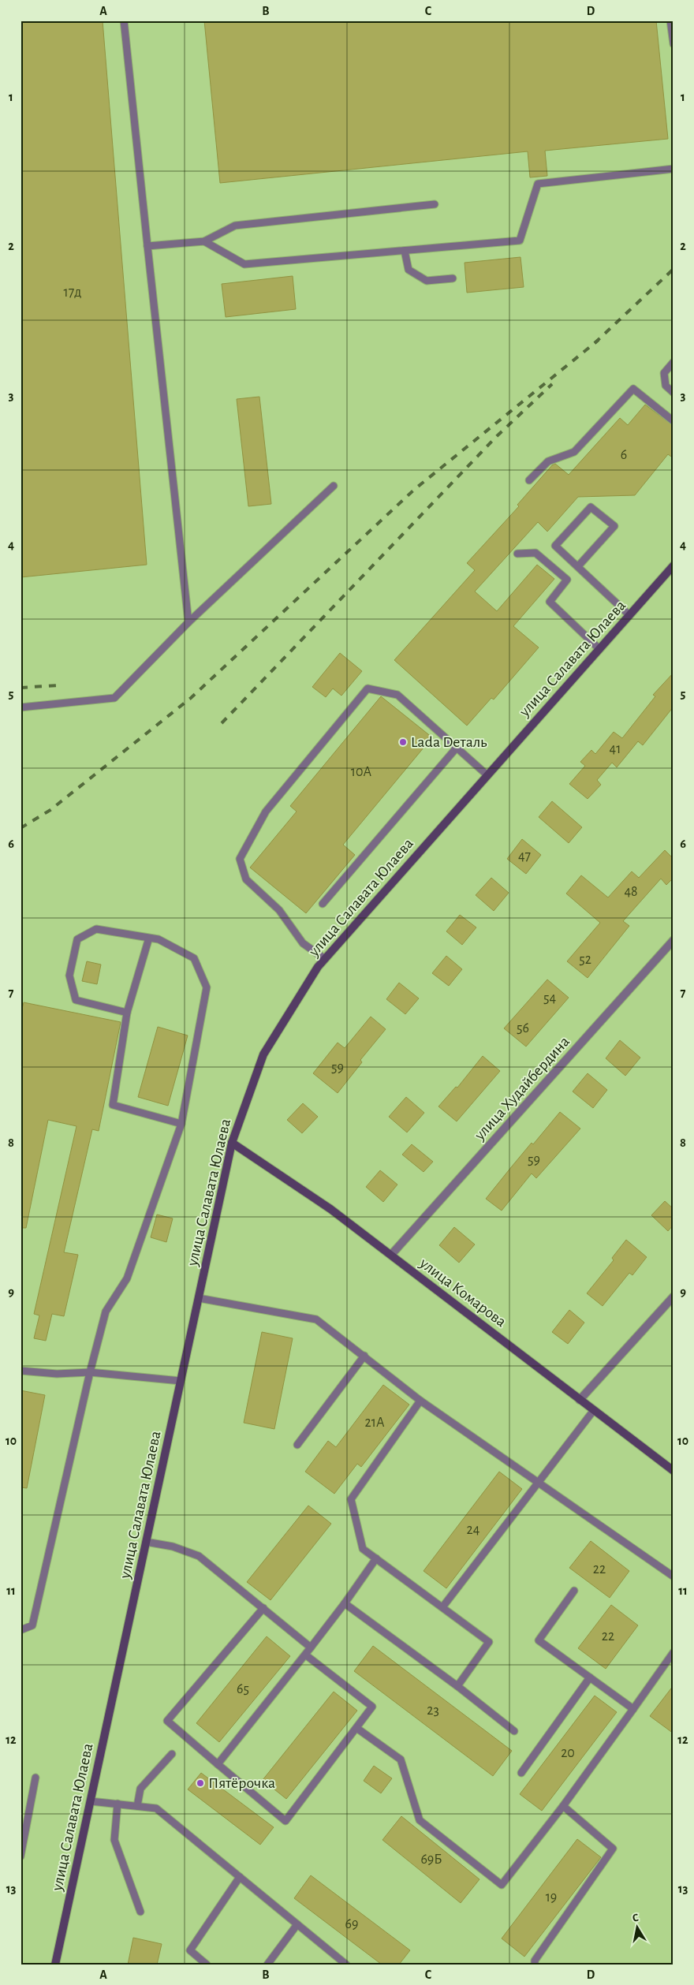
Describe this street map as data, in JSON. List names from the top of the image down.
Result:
{
  "streets": {
    "street": ["улица Салавата Юлаева", "улица Худайбердина", "улица Комарова"]
  },
  "crossings": [
    ["улица Салавата Юлаева", "улица Комарова"],
    ["улица Худайбердина", "улица Комарова"]
  ],
  "places": ["Lada Dеталь", "Пятёрочка"],
  "house_numbers": [
    "17д",
    "6",
    "41",
    "10А",
    "47",
    "48",
    "52",
    "54",
    "56",
    "59",
    "59",
    "21А",
    "24",
    "22",
    "22",
    "65",
    "23",
    "20",
    "69Б",
    "19",
    "69"
  ],
  "north": "top",
  "grid": {
    "columns": [
      "A",
      "B",
      "C",
      "D"
    ],
    "rows": [
      "1",
      "2",
      "3",
      "4",
      "5",
      "6",
      "7",
      "8",
      "9",
      "10",
      "11",
      "12",
      "13"
    ]
  }
}
